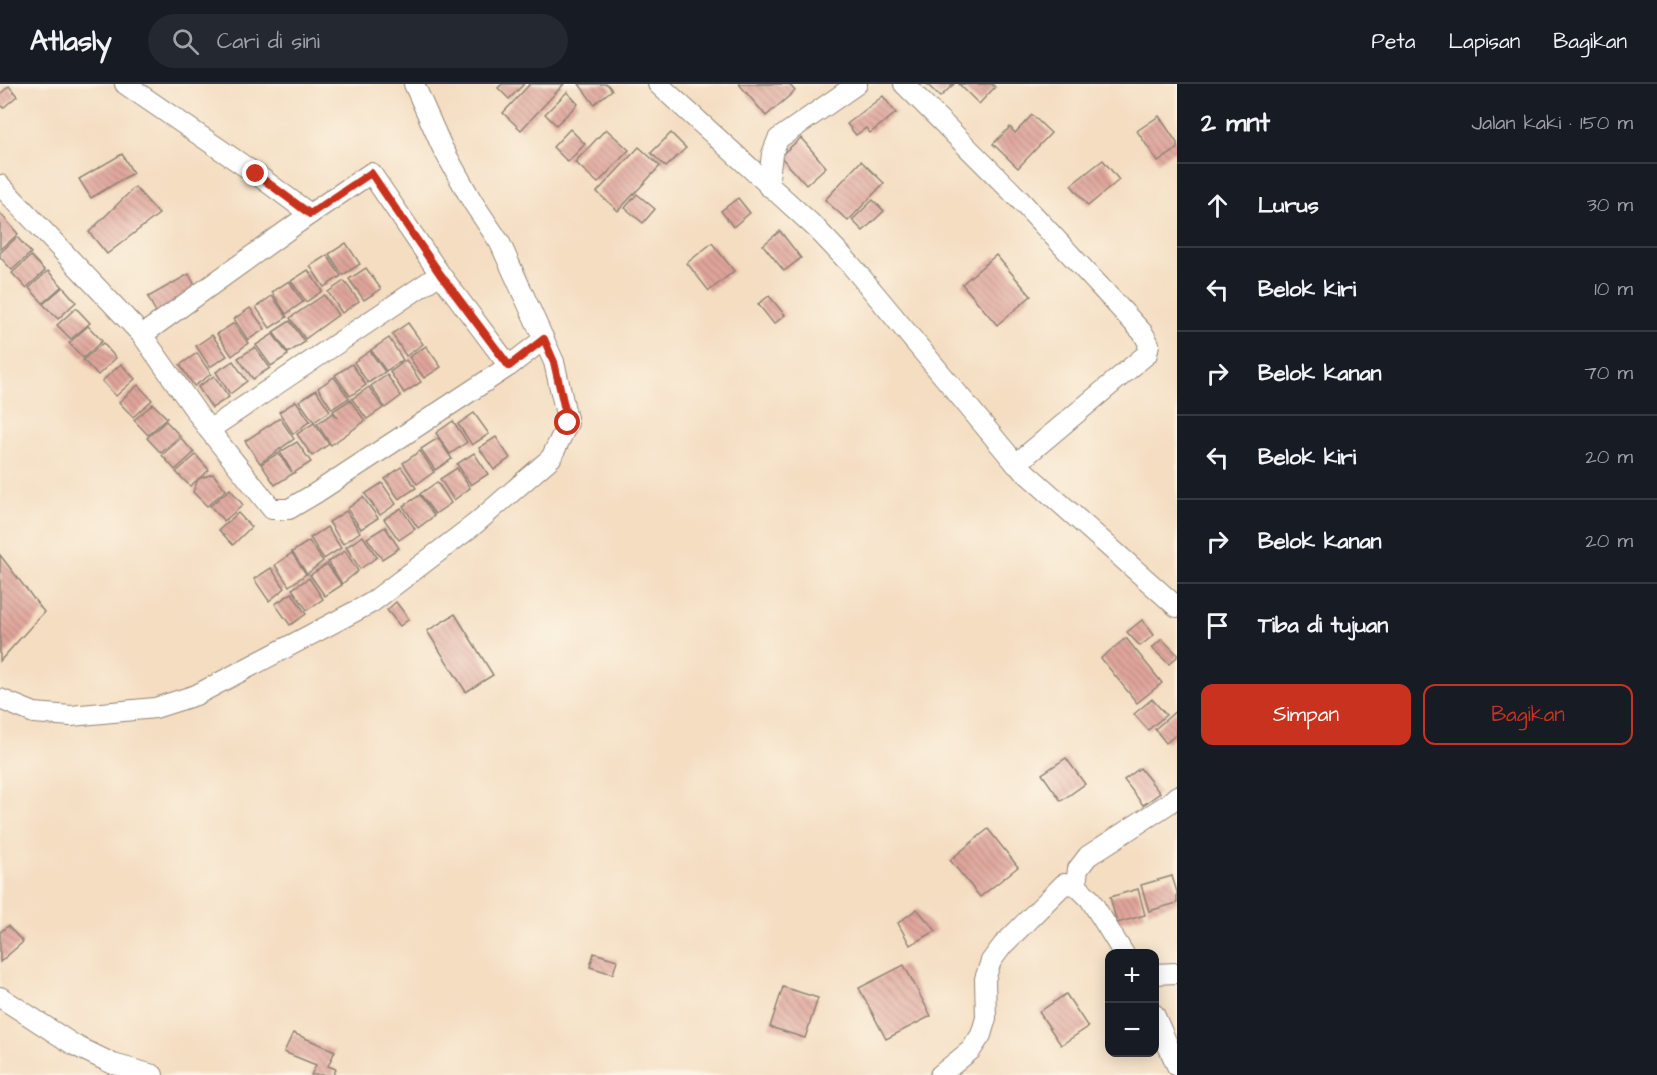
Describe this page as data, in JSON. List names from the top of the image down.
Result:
{
  "page": {
    "header": "Atlasly",
    "search": "Cari di sini",
    "nav": ["Peta", "Lapisan", "Bagikan"],
    "heading": ["2 mnt", "Jalan kaki · 150 m"],
    "list": [
      ["Lurus", "30 m"],
      ["Belok kiri", "10 m"],
      ["Belok kanan", "70 m"],
      ["Belok kiri", "20 m"],
      ["Belok kanan", "20 m"],
      "Tiba di tujuan"
    ],
    "buttons": ["Simpan", "Bagikan"],
    "map_buttons": ["+", "−"]
  }
}
